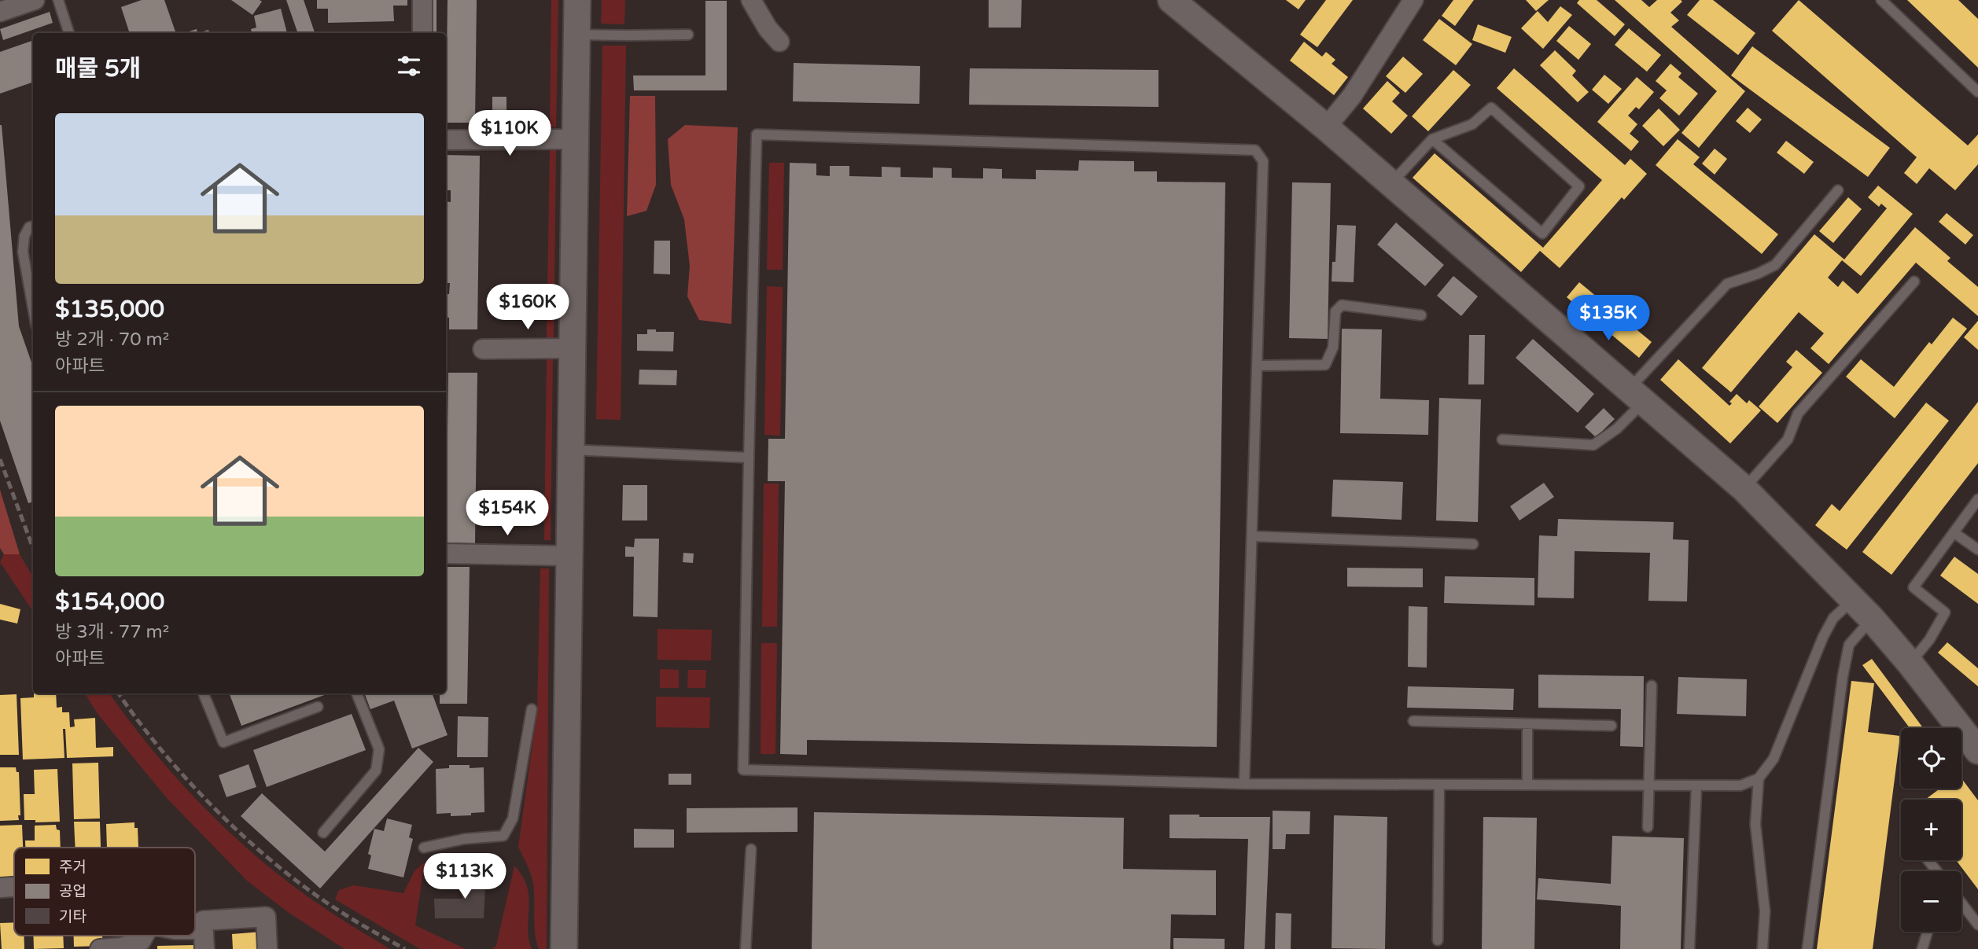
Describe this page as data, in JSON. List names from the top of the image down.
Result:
{
  "legend": ["주거", "공업", "기타"],
  "page": {
    "heading": "매물 5개",
    "list": [
      {
        "name": "$135,000",
        "note": "방 2개 · 70 m² · 아파트"
      },
      {
        "name": "$154,000",
        "note": "방 3개 · 77 m² · 아파트"
      }
    ],
    "price": [
      "$110K",
      "$160K",
      "$135K",
      "$154K",
      "$113K"
    ],
    "map_buttons": ["+", "−"]
  }
}
